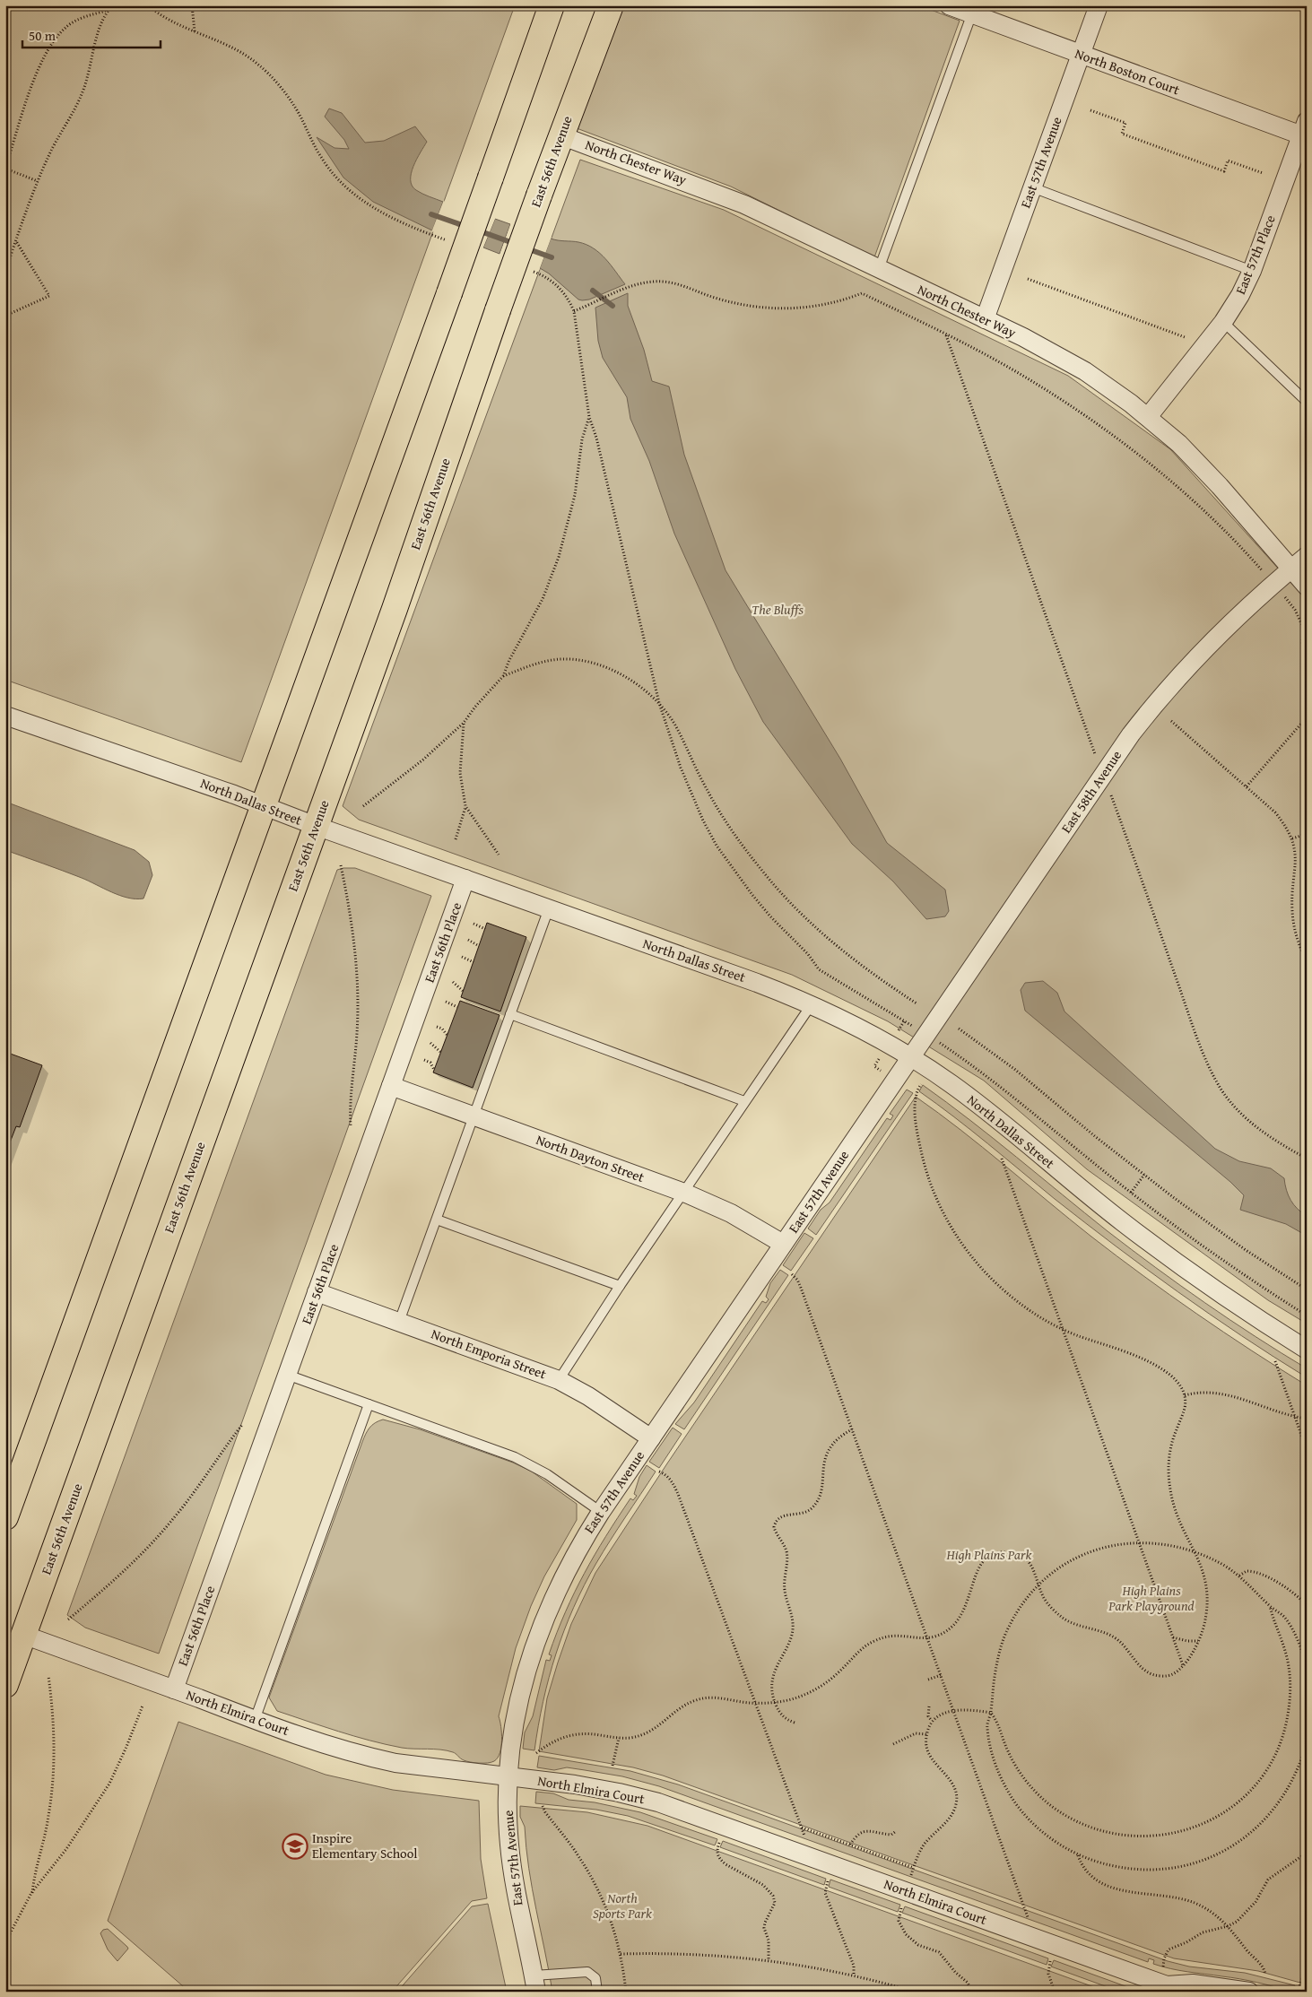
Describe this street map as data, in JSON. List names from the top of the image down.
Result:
{
  "streets": {
    "main road": ["East 56th Avenue"],
    "street": [
      "North Boston Court",
      "North Chester Way",
      "East 57th Avenue",
      "East 57th Place",
      "East 58th Avenue",
      "North Dallas Street",
      "East 56th Place",
      "North Dayton Street",
      "North Emporia Street",
      "North Elmira Court"
    ]
  },
  "crossings": [
    ["North Boston Court", "East 57th Avenue"],
    ["North Boston Court", "East 57th Place"],
    ["East 56th Avenue", "North Chester Way"],
    ["East 56th Avenue", "North Dallas Street"],
    ["East 56th Avenue", "North Elmira Court"],
    ["North Chester Way", "East 57th Avenue"],
    ["North Chester Way", "East 57th Place"],
    ["North Chester Way", "East 58th Avenue"],
    ["East 57th Avenue", "East 58th Avenue"],
    ["East 57th Avenue", "North Dallas Street"],
    ["East 57th Avenue", "North Dayton Street"],
    ["East 57th Avenue", "North Emporia Street"],
    ["East 57th Avenue", "North Elmira Court"],
    ["East 58th Avenue", "North Dallas Street"],
    ["North Dallas Street", "East 56th Place"],
    ["East 56th Place", "North Dayton Street"],
    ["East 56th Place", "North Emporia Street"],
    ["East 56th Place", "North Elmira Court"]
  ],
  "parks": [
    "The Bluffs",
    "High Plains Park",
    "High Plains Park Playground",
    "North Sports Park"
  ],
  "places": {
    "school or university": ["Inspire Elementary School"]
  },
  "scale_bar": "50 m"
}
